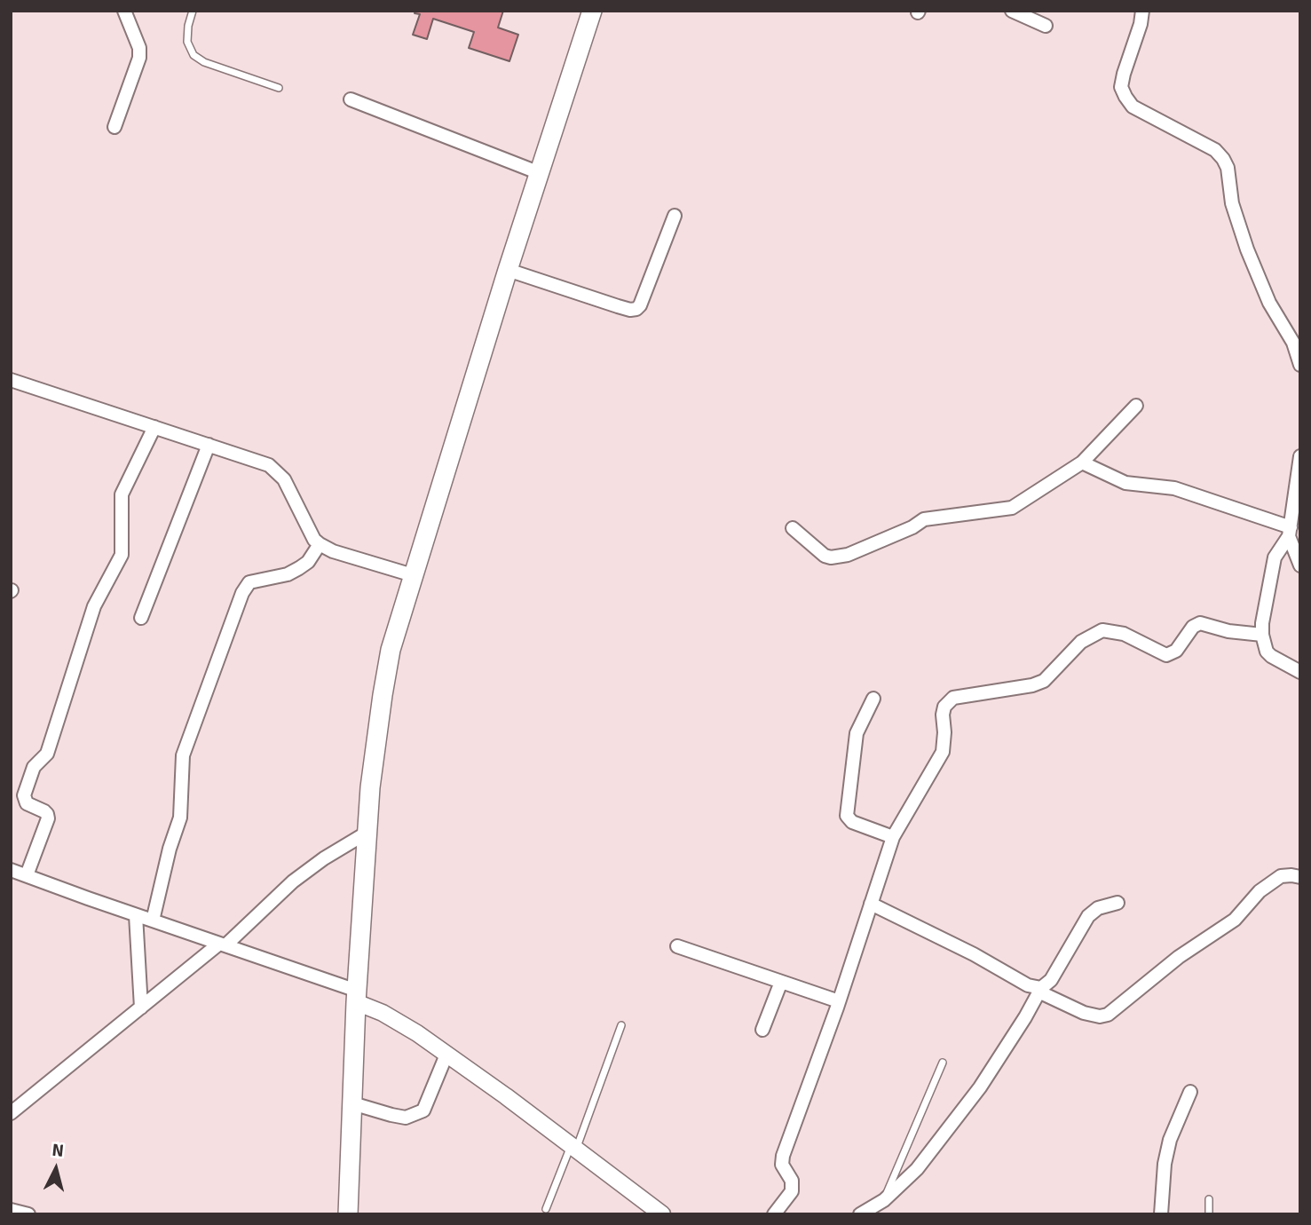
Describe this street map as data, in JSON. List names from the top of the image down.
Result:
{
  "north": "top"
}
